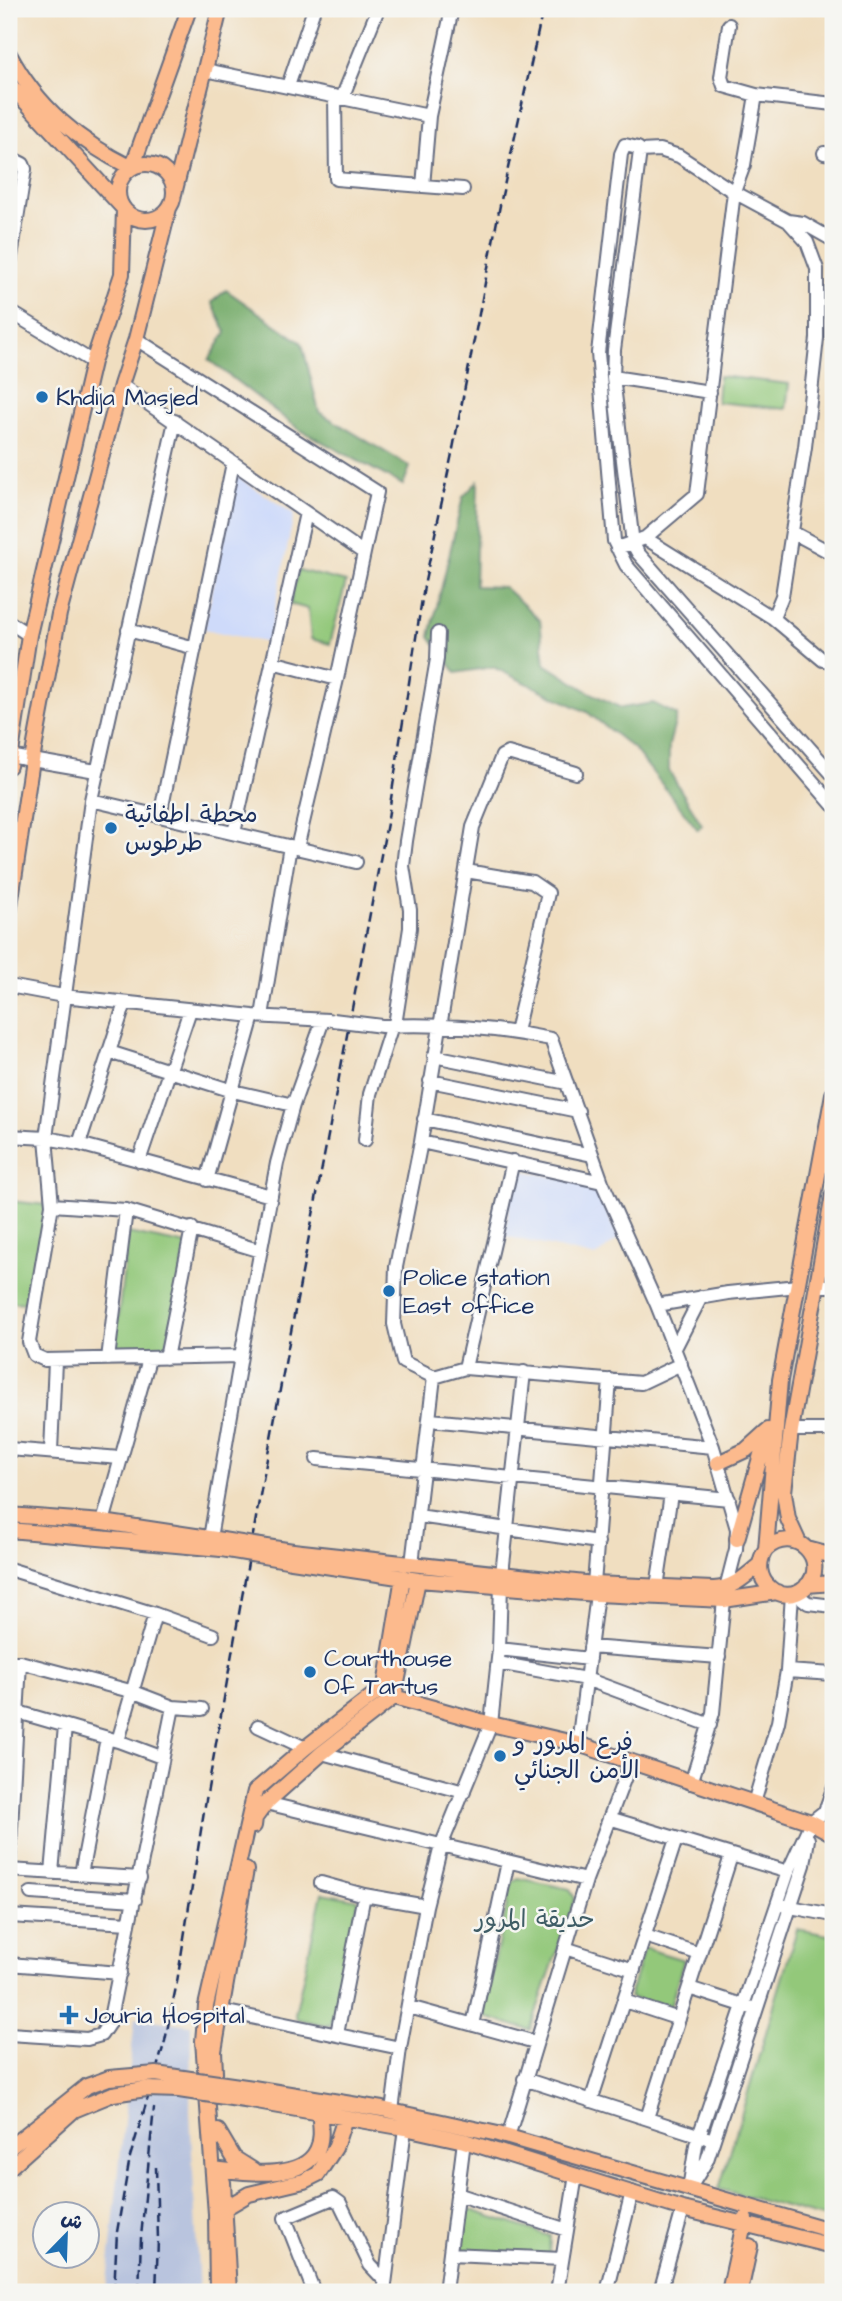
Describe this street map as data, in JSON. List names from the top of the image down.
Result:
{
  "parks": ["حديقة المرور"],
  "places": {
    "other": [
      "Khdija Masjed",
      "محطة اطفائية طرطوس",
      "Police station East office",
      "Courthouse Of Tartus",
      "فرع المرور و الأمن الجنائي"
    ],
    "health": ["Jouria Hospital"]
  },
  "north": "top right"
}
